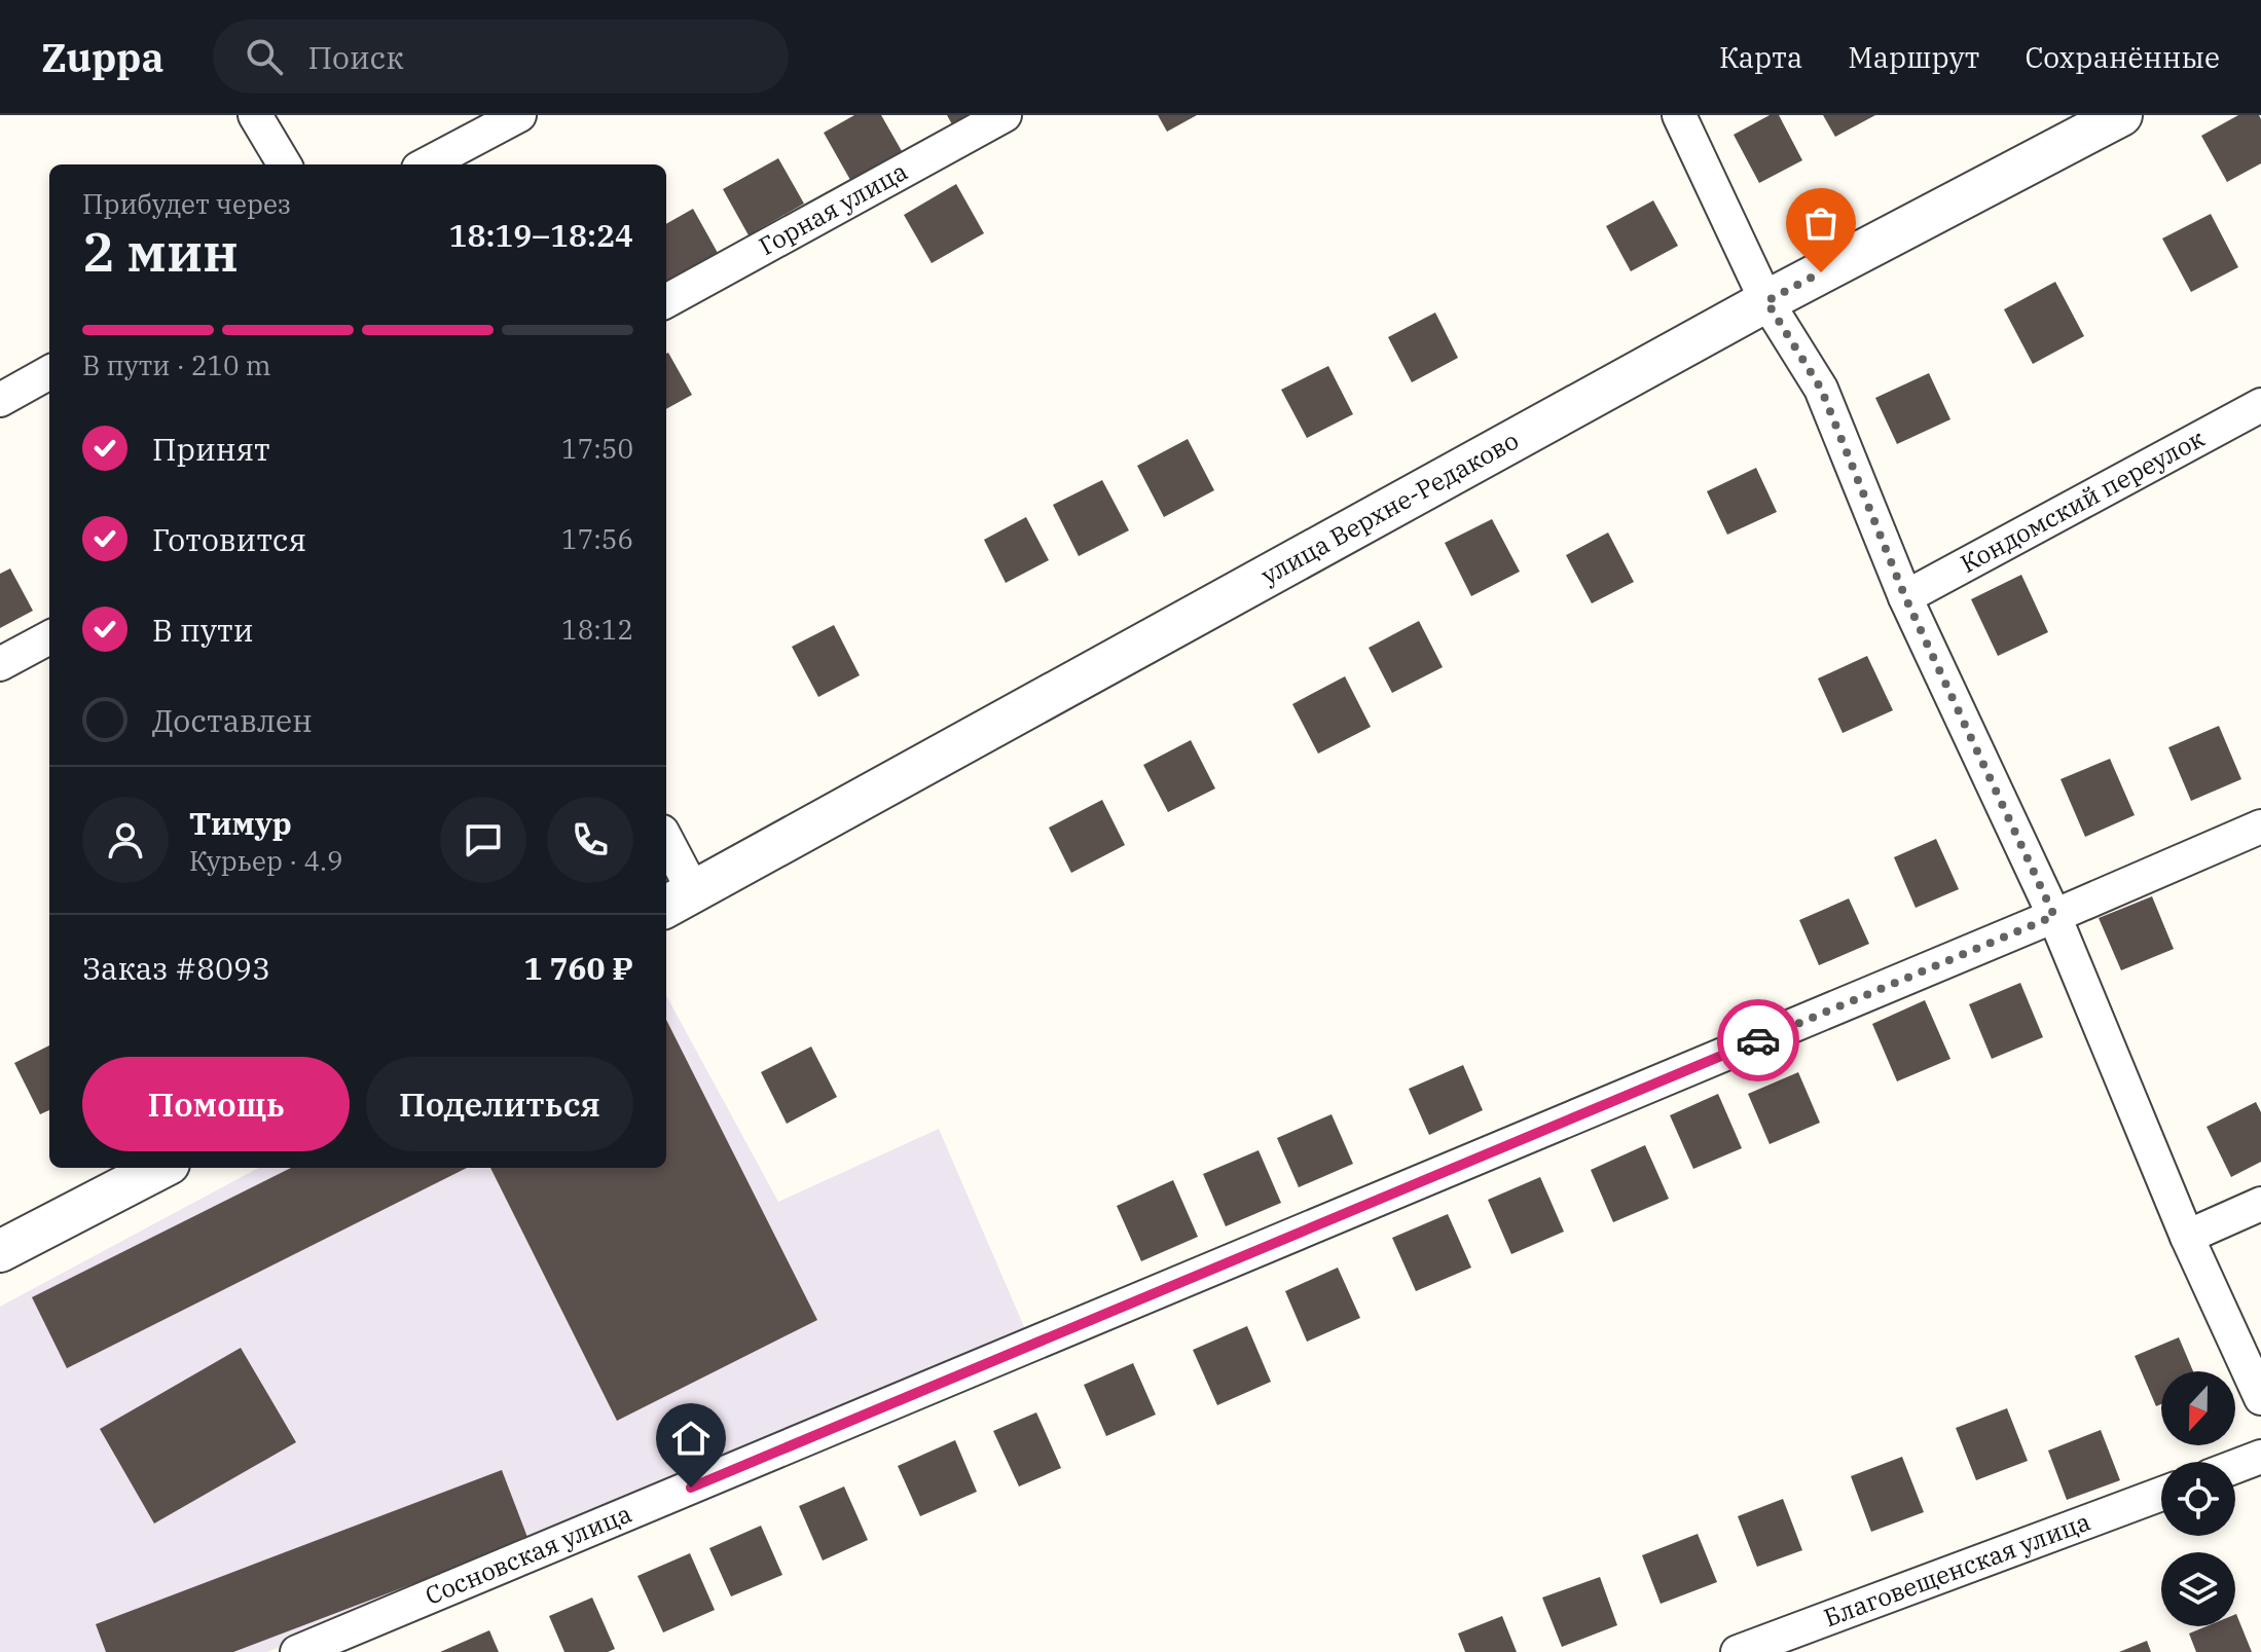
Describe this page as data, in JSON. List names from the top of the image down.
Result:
{
  "streets": {
    "street": [
      "Горная улица",
      "Кондомский переулок",
      "улица Верхне-Редаково",
      "Сосновская улица",
      "Благовещенская улица"
    ]
  },
  "north": "bottom",
  "page": {
    "header": "Zuppa",
    "search": "Поиск",
    "nav": ["Карта", "Маршрут", "Сохранённые"],
    "heading": ["2 мин", "Прибудет через", "18:19–18:24"],
    "panel": [
      "Тимур",
      "Курьер · 4.9",
      "Заказ #8093",
      "1 760 ₽"
    ],
    "bar": "В пути · 210 m",
    "list": [
      ["Принят", "17:50"],
      ["Готовится", "17:56"],
      ["В пути", "18:12"],
      "Доставлен"
    ],
    "buttons": ["Помощь", "Поделиться"]
  }
}
